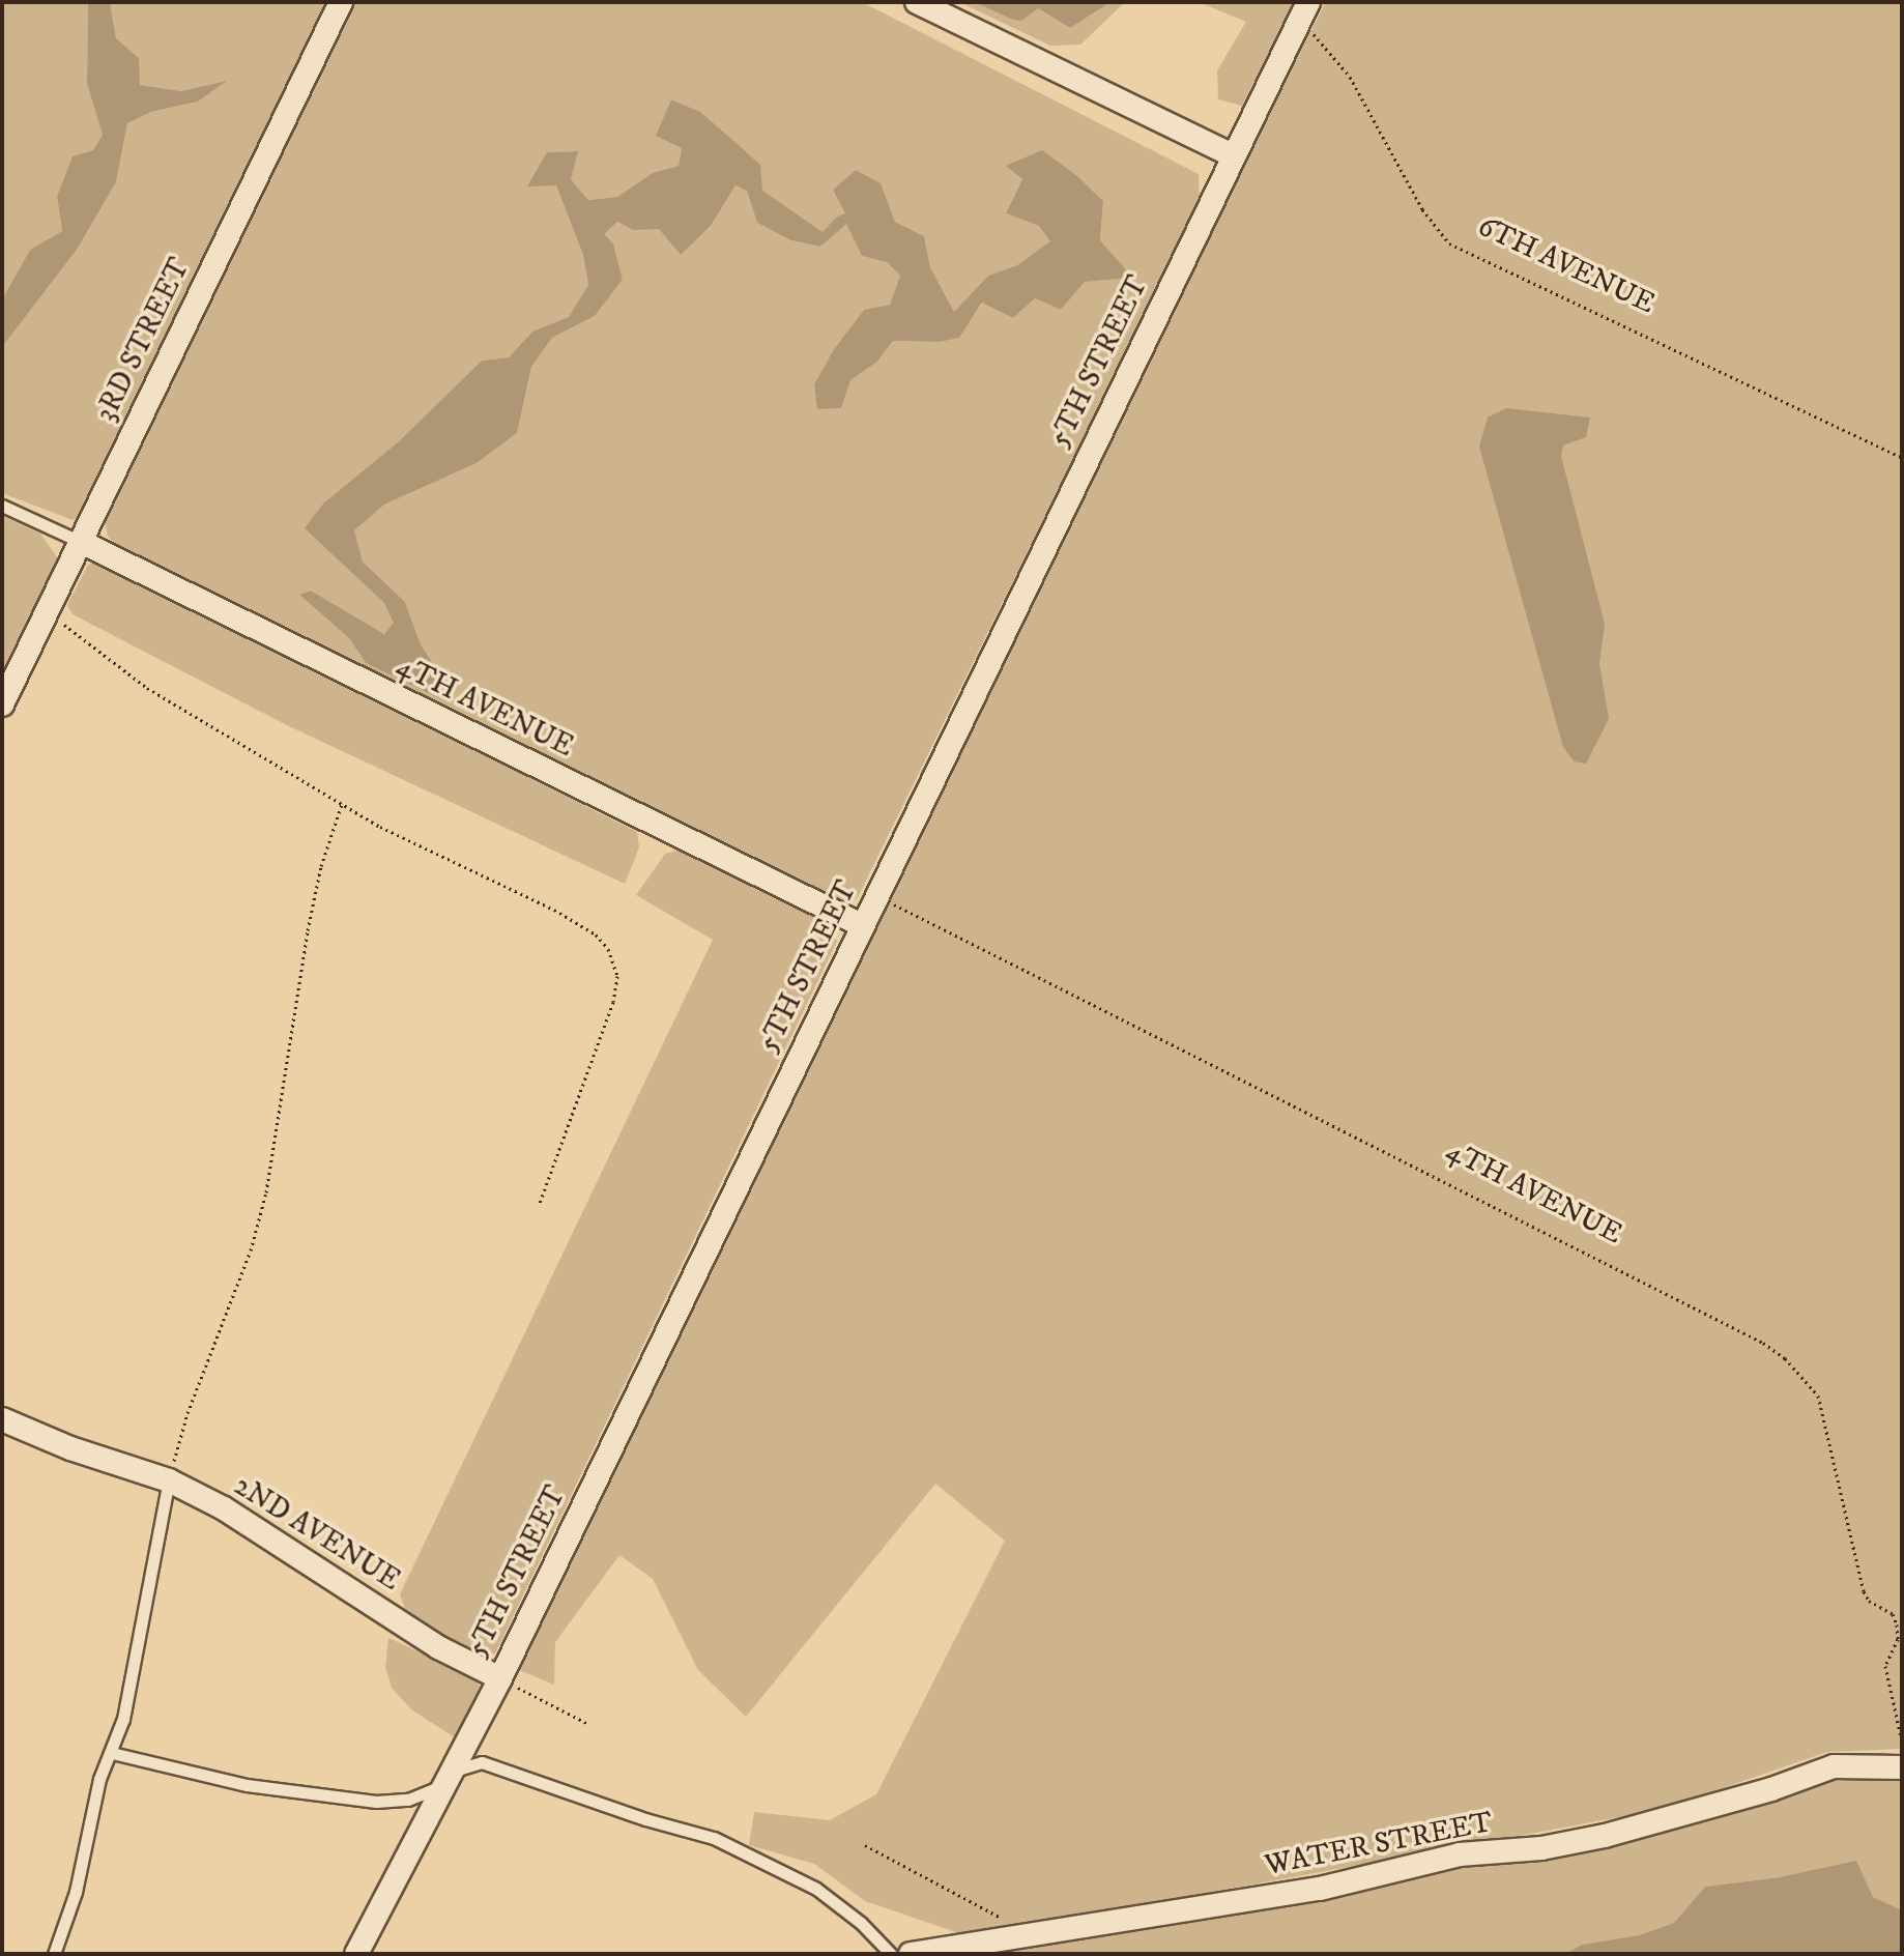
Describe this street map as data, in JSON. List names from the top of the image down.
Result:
{
  "streets": {
    "street": [
      "3RD STREET",
      "5TH STREET",
      "4TH AVENUE",
      "2ND AVENUE",
      "WATER STREET"
    ],
    "path": ["6TH AVENUE"]
  },
  "crossings": [
    ["6TH AVENUE", "5TH STREET"],
    ["3RD STREET", "4TH AVENUE"],
    ["5TH STREET", "4TH AVENUE"],
    ["5TH STREET", "2ND AVENUE"]
  ]
}
